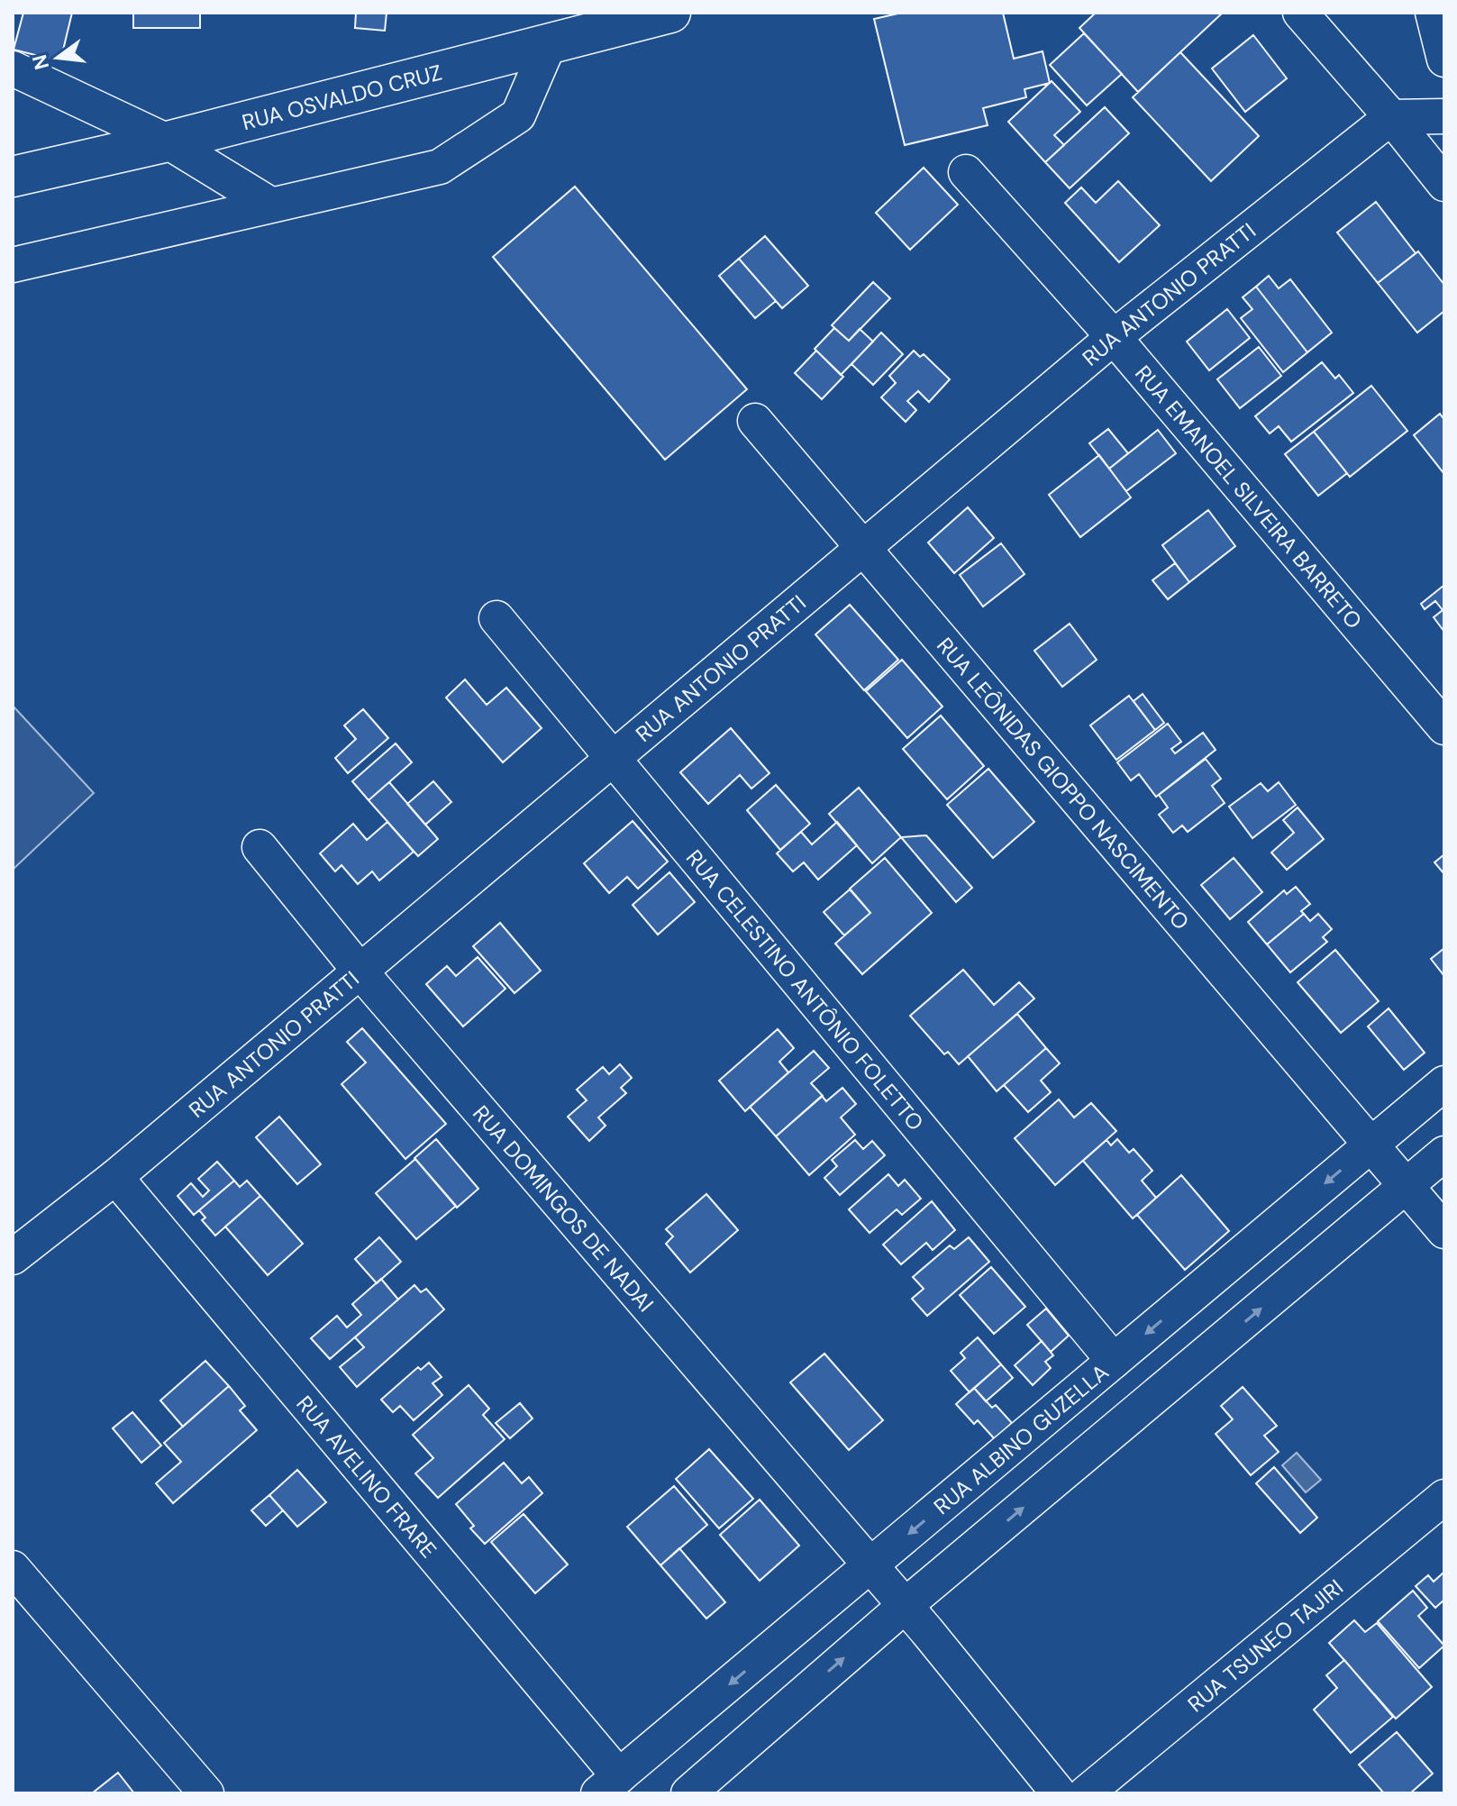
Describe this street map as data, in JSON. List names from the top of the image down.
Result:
{
  "streets": {
    "highway": ["RUA OSVALDO CRUZ"],
    "street": [
      "RUA ANTONIO PRATTI",
      "RUA EMANOEL SILVEIRA BARRETO",
      "RUA LEÔNIDAS GIOPPO NASCIMENTO",
      "RUA CELESTINO ANTÔNIO FOLETTO",
      "RUA DOMINGOS DE NADAI",
      "RUA ALBINO GUZELLA",
      "RUA AVELINO FRARE",
      "RUA TSUNEO TAJIRI"
    ]
  },
  "crossings": [
    ["RUA ANTONIO PRATTI", "RUA EMANOEL SILVEIRA BARRETO"],
    ["RUA ANTONIO PRATTI", "RUA LEÔNIDAS GIOPPO NASCIMENTO"],
    ["RUA ANTONIO PRATTI", "RUA CELESTINO ANTÔNIO FOLETTO"],
    ["RUA ANTONIO PRATTI", "RUA DOMINGOS DE NADAI"],
    ["RUA ANTONIO PRATTI", "RUA AVELINO FRARE"],
    ["RUA LEÔNIDAS GIOPPO NASCIMENTO", "RUA ALBINO GUZELLA"],
    ["RUA CELESTINO ANTÔNIO FOLETTO", "RUA ALBINO GUZELLA"],
    ["RUA DOMINGOS DE NADAI", "RUA ALBINO GUZELLA"],
    ["RUA ALBINO GUZELLA", "RUA AVELINO FRARE"]
  ],
  "north": "left"
}
